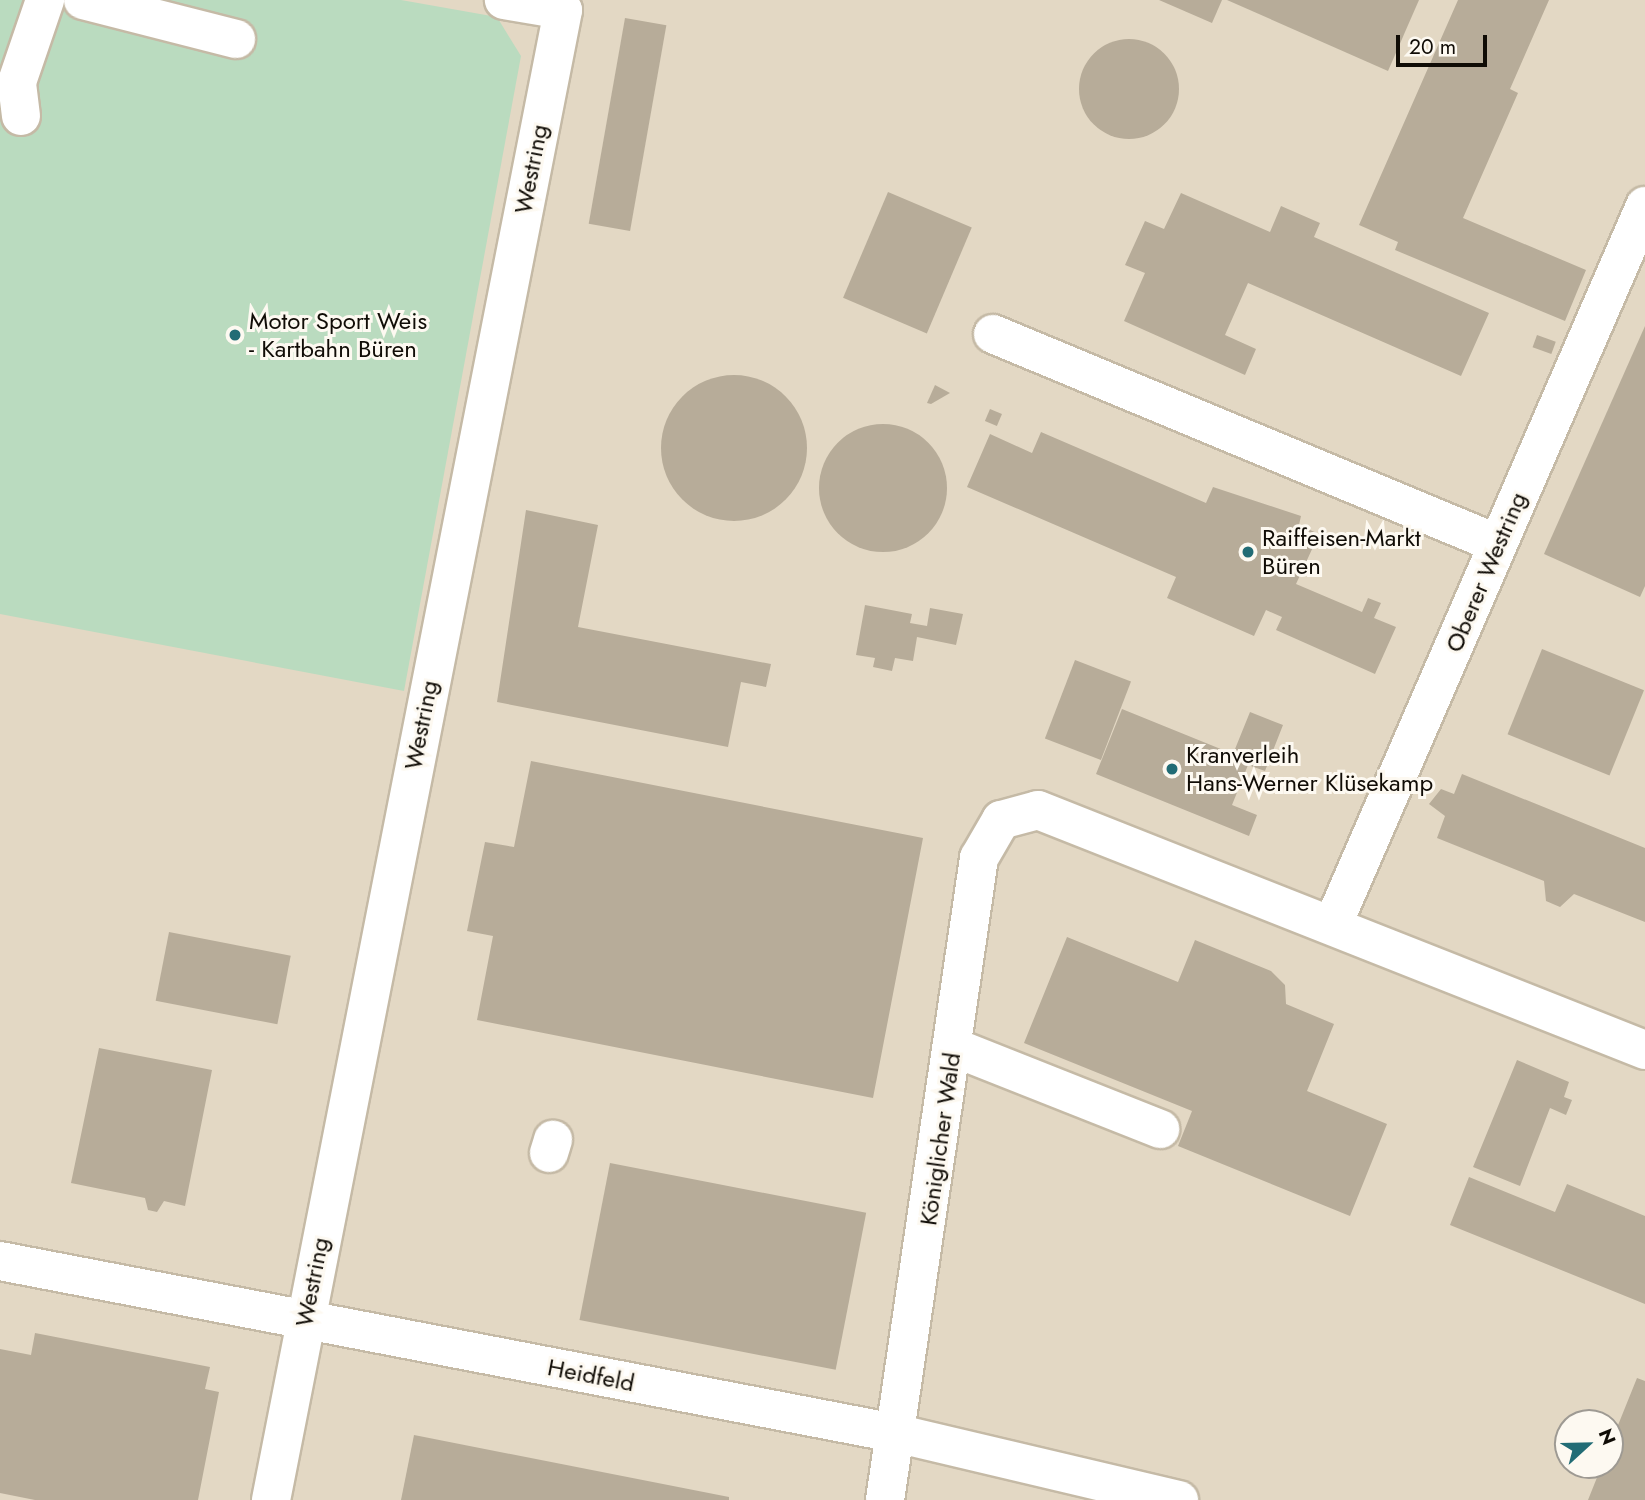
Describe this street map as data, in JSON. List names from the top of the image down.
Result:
{
  "streets": {
    "street": [
      "Westring",
      "Oberer Westring",
      "Königlicher Wald",
      "Heidfeld"
    ]
  },
  "crossings": [
    ["Westring", "Heidfeld"],
    ["Oberer Westring", "Königlicher Wald"],
    ["Königlicher Wald", "Heidfeld"]
  ],
  "places": ["Motor Sport Weis - Kartbahn Büren", "Raiffeisen-Markt Büren", "Kranverleih Hans-Werner Klüsekamp"],
  "scale_bar": "20 m",
  "north": "right"
}
